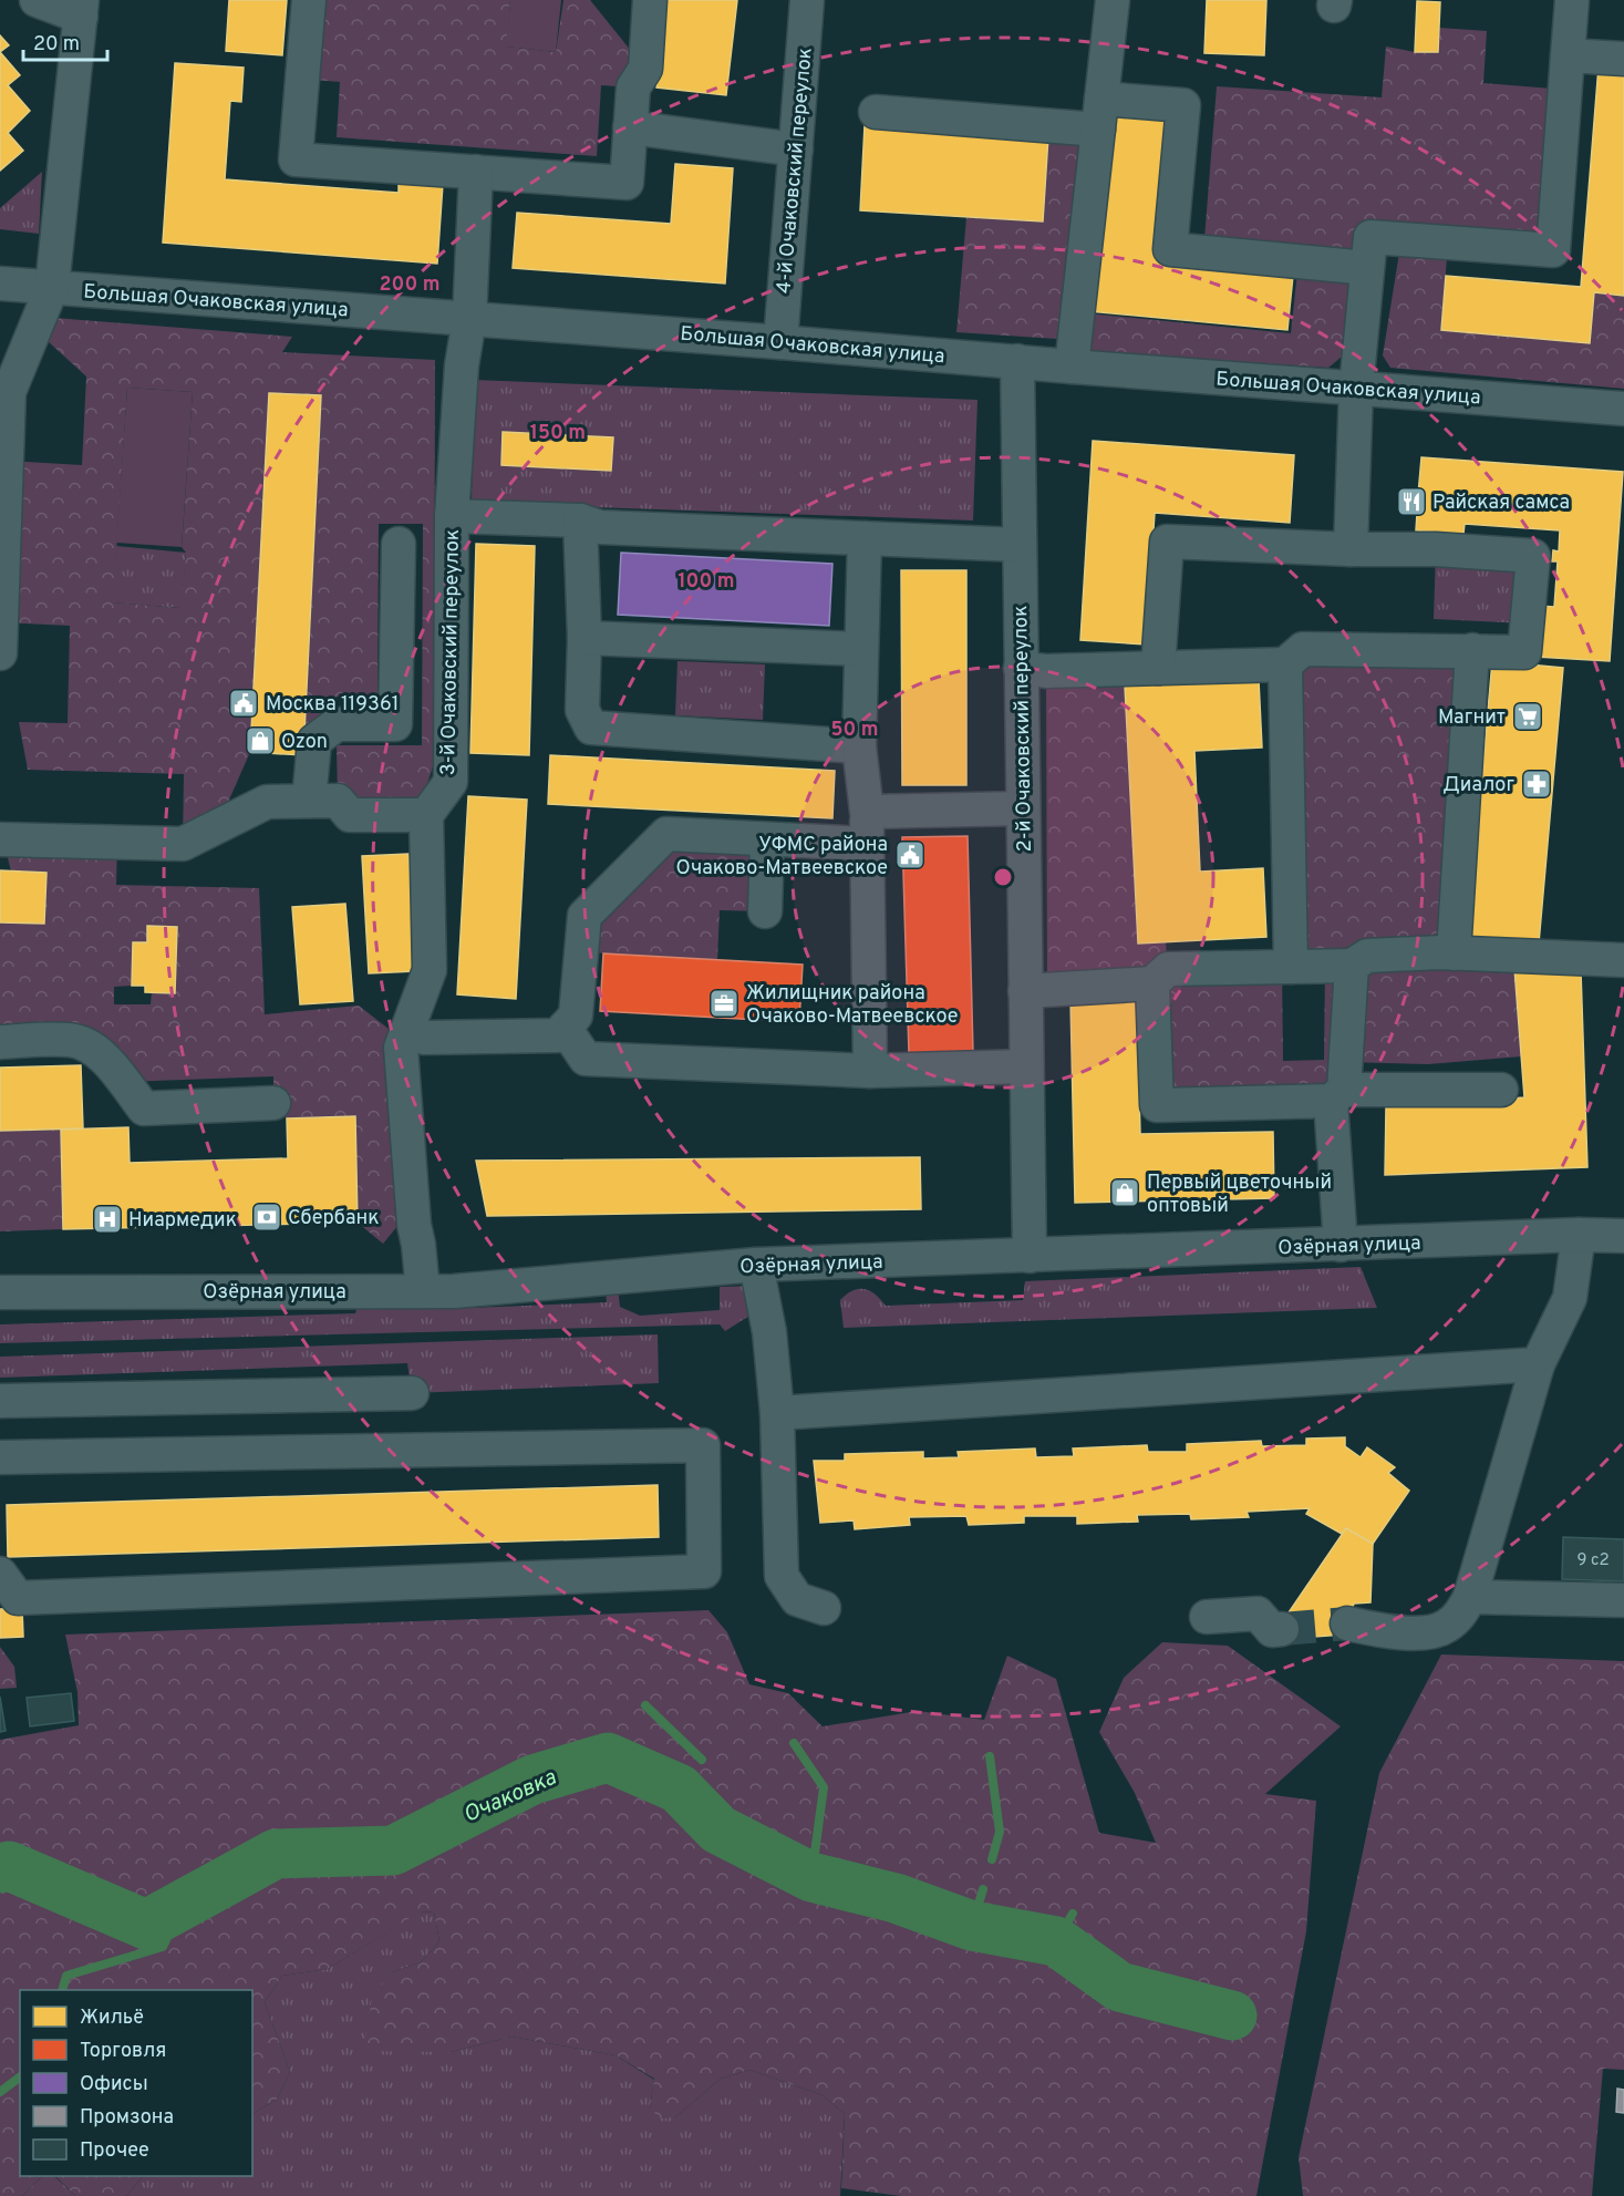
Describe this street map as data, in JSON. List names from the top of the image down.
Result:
{
  "streets": {
    "street": [
      "4-й Очаковский переулок",
      "Большая Очаковская улица",
      "3-й Очаковский переулок",
      "2-й Очаковский переулок",
      "Озёрная улица"
    ]
  },
  "crossings": [
    ["4-й Очаковский переулок", "Большая Очаковская улица"],
    ["Большая Очаковская улица", "3-й Очаковский переулок"],
    ["Большая Очаковская улица", "2-й Очаковский переулок"],
    ["2-й Очаковский переулок", "Озёрная улица"]
  ],
  "water": ["Очаковка"],
  "places": {
    "restaurant": ["Райская самса"],
    "public building": ["Москва 119361", "УФМС района Очаково-Матвеевское"],
    "supermarket": ["Магнит"],
    "shop": ["Ozon", "Первый цветочный оптовый"],
    "pharmacy": ["Диалог"],
    "office": ["Жилищник района Очаково-Матвеевское"],
    "bank": ["Сбербанк"],
    "hospital": ["Ниармедик"]
  },
  "house_numbers": ["9 с2"],
  "legend": [
    "Жильё",
    "Торговля",
    "Офисы",
    "Промзона",
    "Прочее"
  ],
  "scale_bar": "20 m",
  "rings": [
    "200 m",
    "150 m",
    "100 m",
    "50 m"
  ]
}
